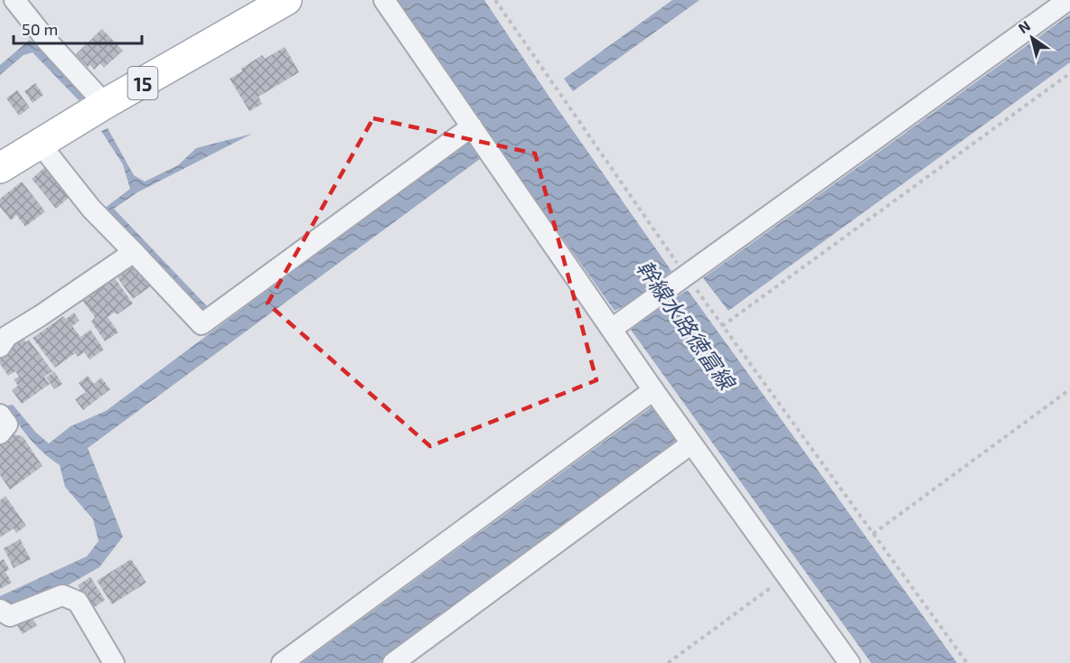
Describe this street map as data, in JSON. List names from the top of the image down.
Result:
{
  "streets": {
    "main road": ["15"]
  },
  "water": ["幹線水路徳富線"],
  "scale_bar": "50 m",
  "north": "top left"
}
